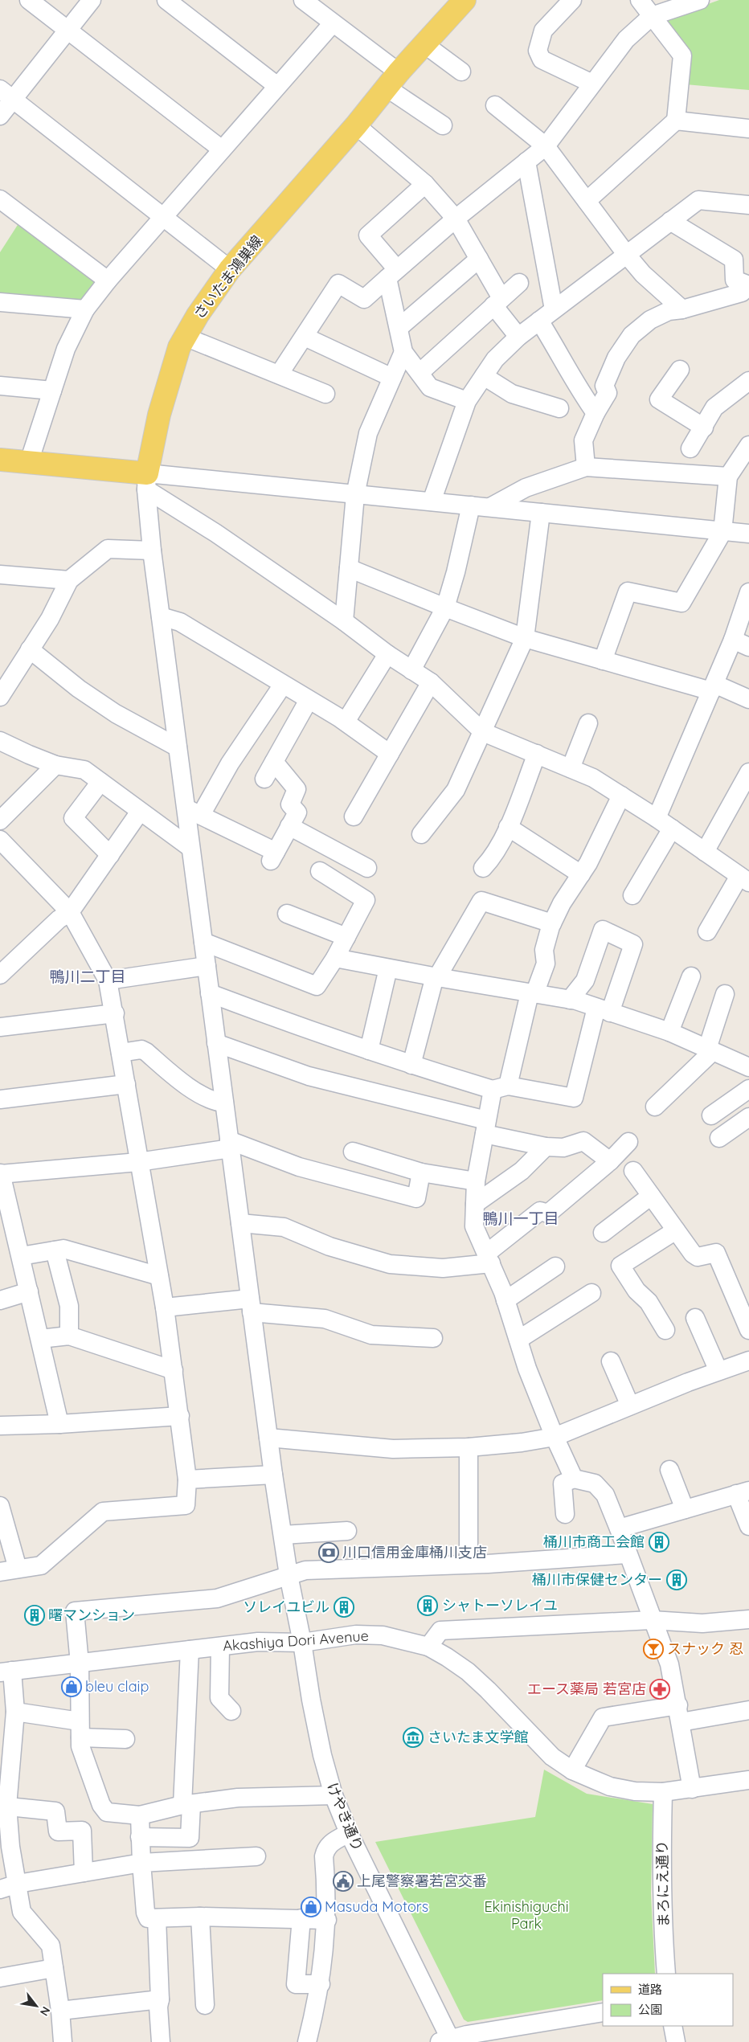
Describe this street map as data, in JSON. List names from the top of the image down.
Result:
{
  "streets": {
    "main road": ["さいたま鴻巣線"],
    "street": ["Akashiya Dori Avenue", "けやき通り", "まろにえ通り"]
  },
  "crossings": [
    ["さいたま鴻巣線", "けやき通り"],
    ["Akashiya Dori Avenue", "けやき通り"],
    ["Akashiya Dori Avenue", "まろにえ通り"]
  ],
  "districts": ["鴨川二丁目", "鴨川一丁目"],
  "parks": ["Ekinishiguchi Park"],
  "places": {
    "building": [
      "桶川市商工会館",
      "桶川市保健センター",
      "シャトーソレイユ",
      "ソレイユビル",
      "曙マンション"
    ],
    "bank": ["川口信用金庫桶川支店"],
    "bar": ["スナック 忍"],
    "shop": ["bleu claip", "Masuda Motors"],
    "pharmacy": ["エース薬局 若宮店"],
    "museum": ["さいたま文学館"],
    "public building": ["上尾警察署若宮交番"]
  },
  "legend": ["道路", "公園"],
  "north": "bottom right"
}
